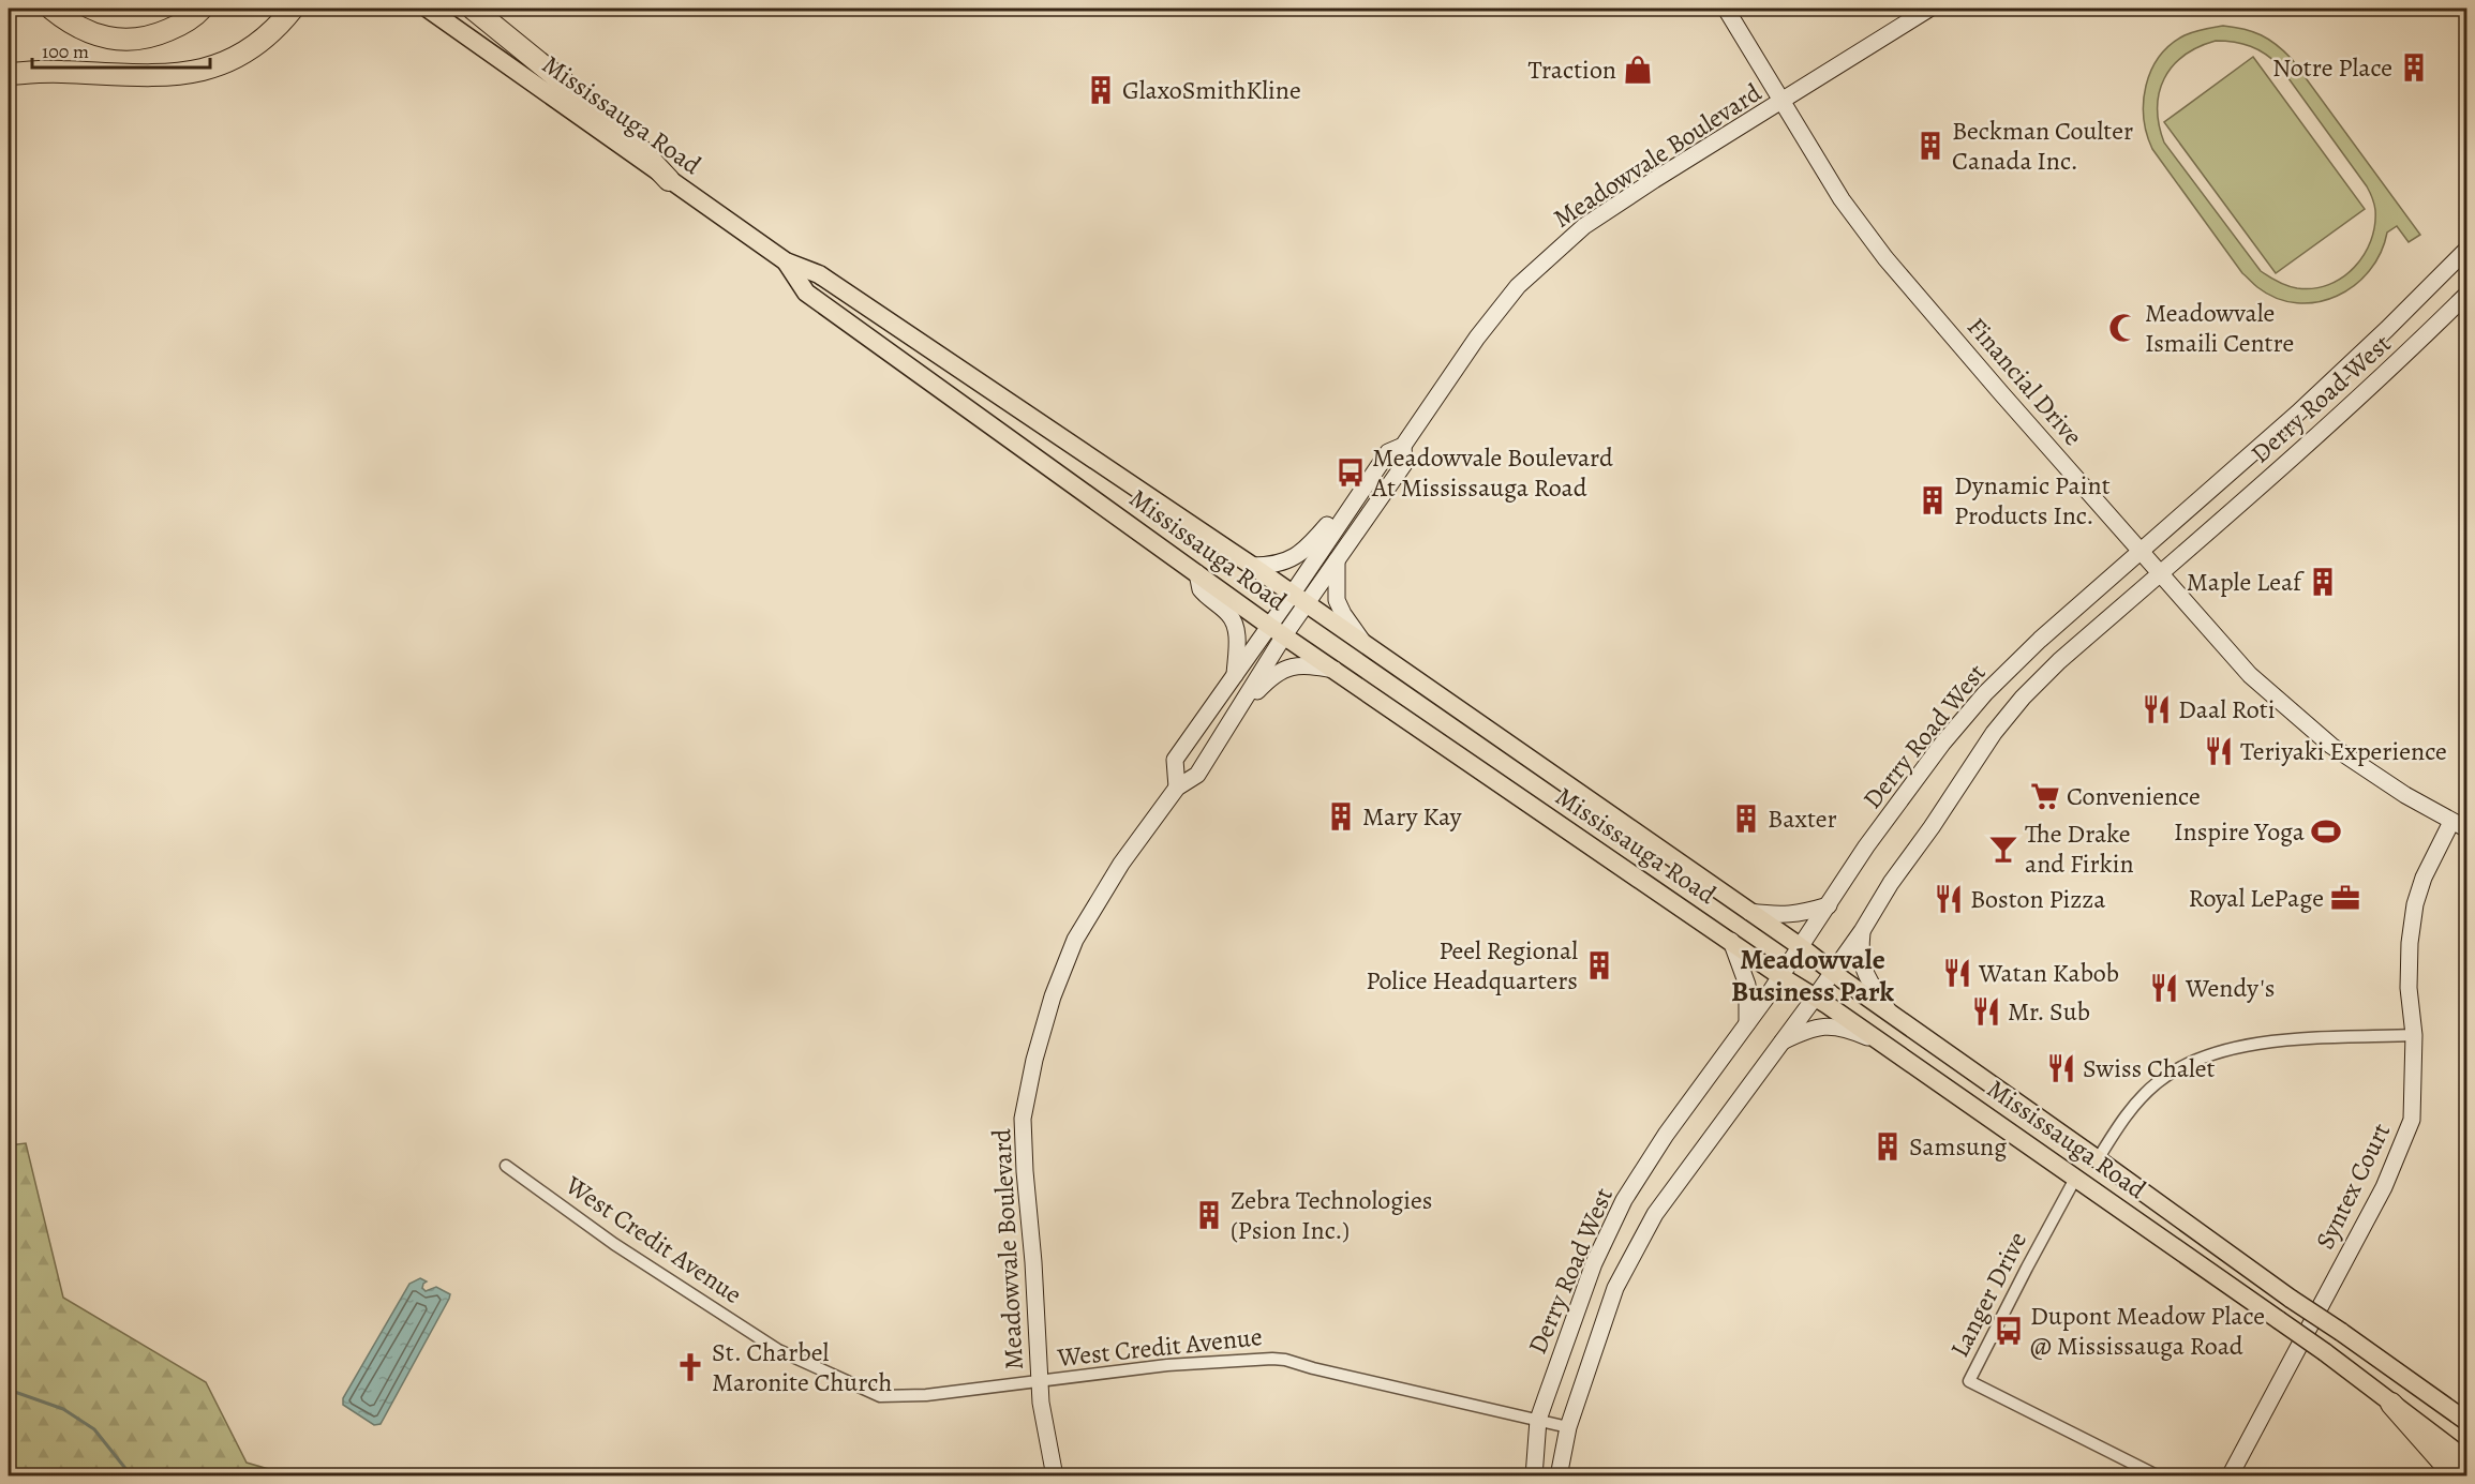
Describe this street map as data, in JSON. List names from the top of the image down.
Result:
{
  "streets": {
    "main road": [
      "Mississauga Road",
      "Meadowvale Boulevard",
      "Financial Drive",
      "Derry Road West",
      "Syntex Court"
    ],
    "street": ["West Credit Avenue", "Langer Drive"]
  },
  "crossings": [
    ["Mississauga Road", "Meadowvale Boulevard"],
    ["Mississauga Road", "Derry Road West"],
    ["Mississauga Road", "Langer Drive"],
    ["Meadowvale Boulevard", "Financial Drive"],
    ["Meadowvale Boulevard", "West Credit Avenue"],
    ["Financial Drive", "Derry Road West"],
    ["Financial Drive", "Syntex Court"],
    ["Derry Road West", "West Credit Avenue"]
  ],
  "districts": ["Meadowvale Business Park"],
  "places": {
    "building": [
      "Notre Place",
      "GlaxoSmithKline",
      "Beckman Coulter Canada Inc.",
      "Dynamic Paint Products Inc.",
      "Maple Leaf",
      "Mary Kay",
      "Baxter",
      "Peel Regional Police Headquarters",
      "Samsung",
      "Zebra Technologies (Psion Inc.)"
    ],
    "shop": ["Traction"],
    "mosque": ["Meadowvale Ismaili Centre"],
    "bus stop": ["Meadowvale Boulevard At Mississauga Road", "Dupont Meadow Place @ Mississauga Road"],
    "restaurant": [
      "Daal Roti",
      "Teriyaki Experience",
      "Boston Pizza",
      "Watan Kabob",
      "Wendy's",
      "Mr. Sub",
      "Swiss Chalet"
    ],
    "supermarket": ["Convenience"],
    "sports": ["Inspire Yoga"],
    "bar": ["The Drake and Firkin"],
    "office": ["Royal LePage"],
    "church": ["St. Charbel Maronite Church"]
  },
  "scale_bar": "100 m"
}
